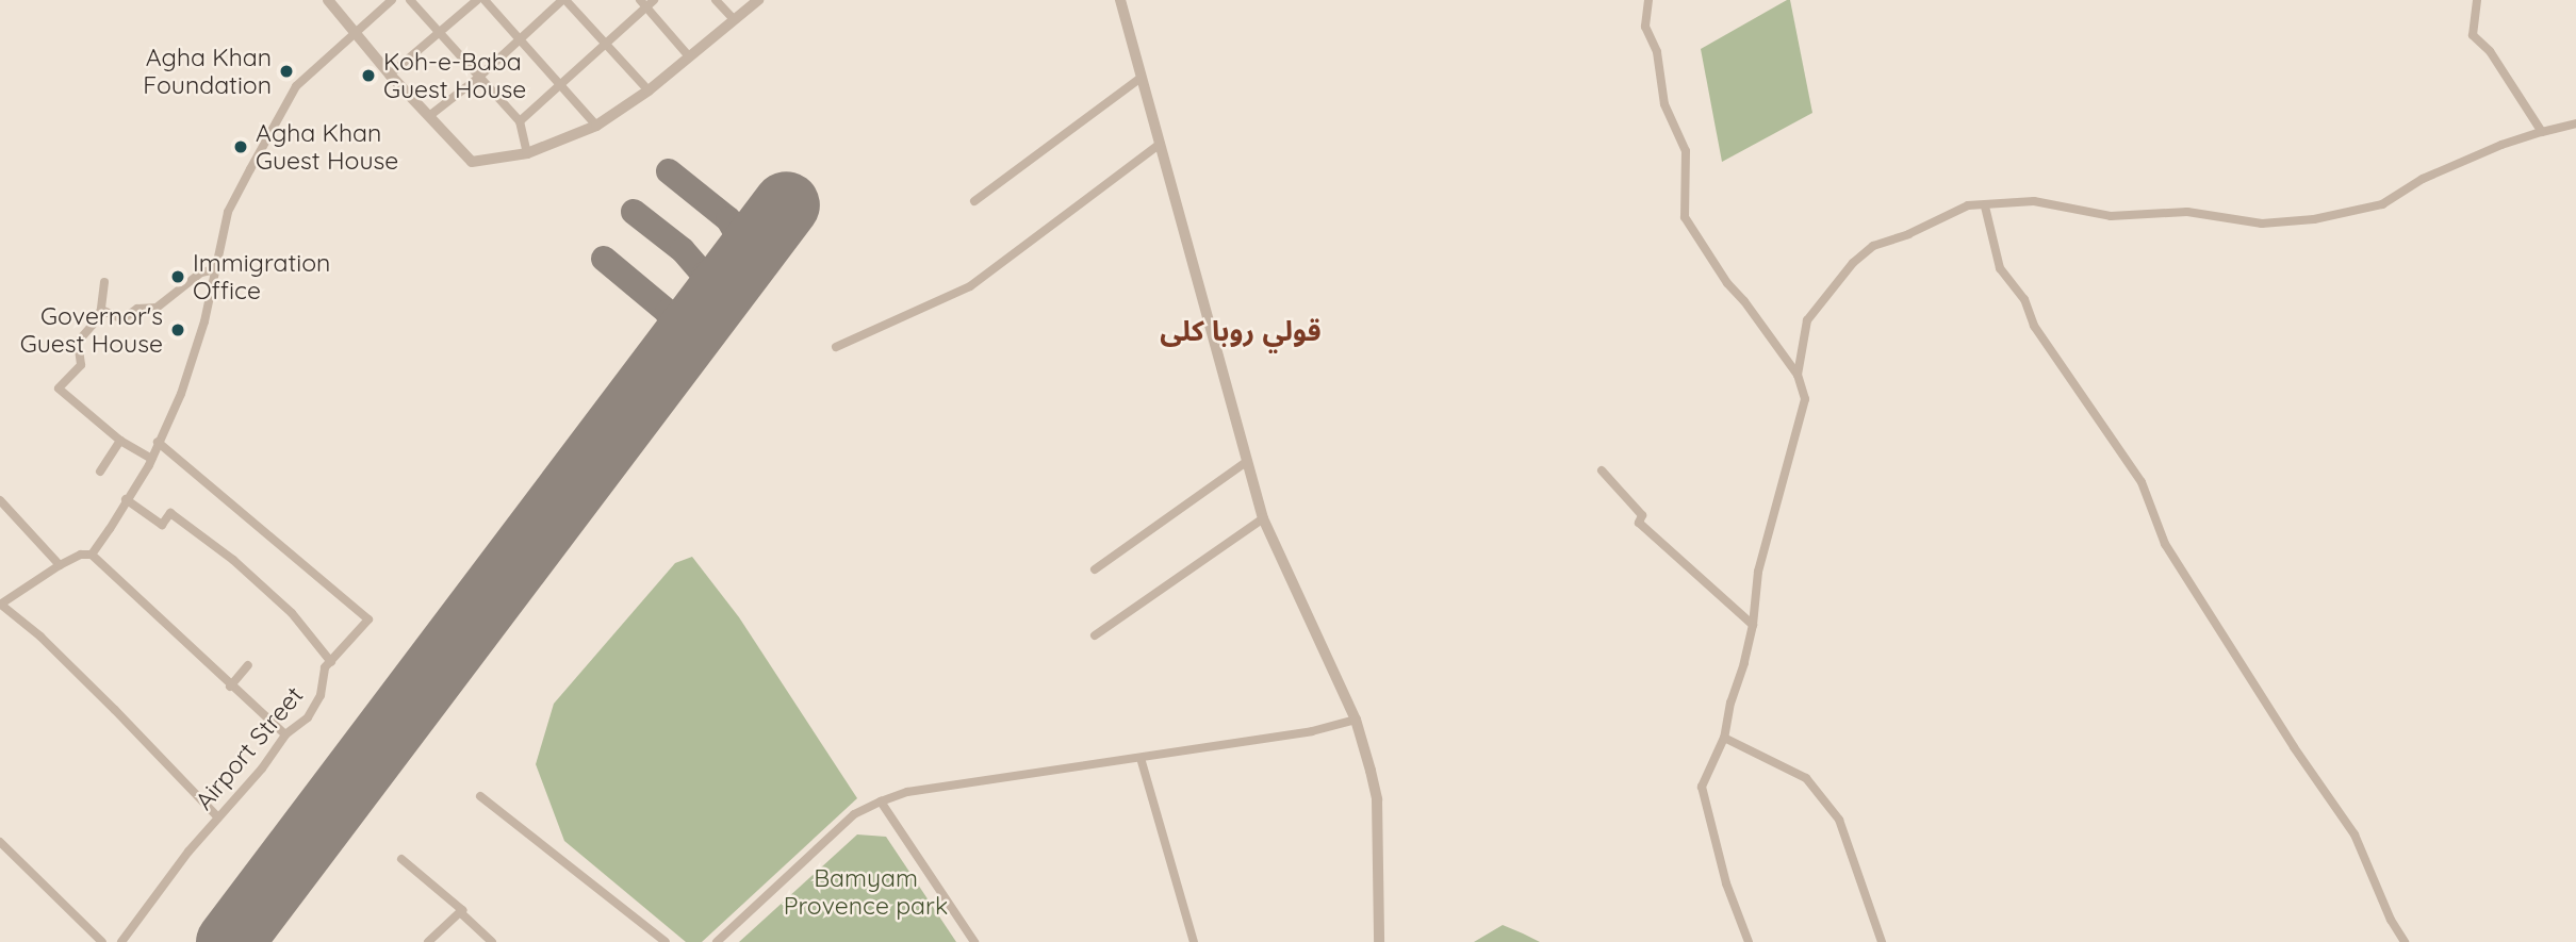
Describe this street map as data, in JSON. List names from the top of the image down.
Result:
{
  "streets": {
    "street": ["Airport Street"]
  },
  "districts": ["قولي روبا کلی"],
  "parks": ["Bamyam Provence park"],
  "places": [
    "Agha Khan Foundation",
    "Koh-e-Baba Guest House",
    "Agha Khan Guest House",
    "Immigration Office",
    "Governor's Guest House"
  ]
}
